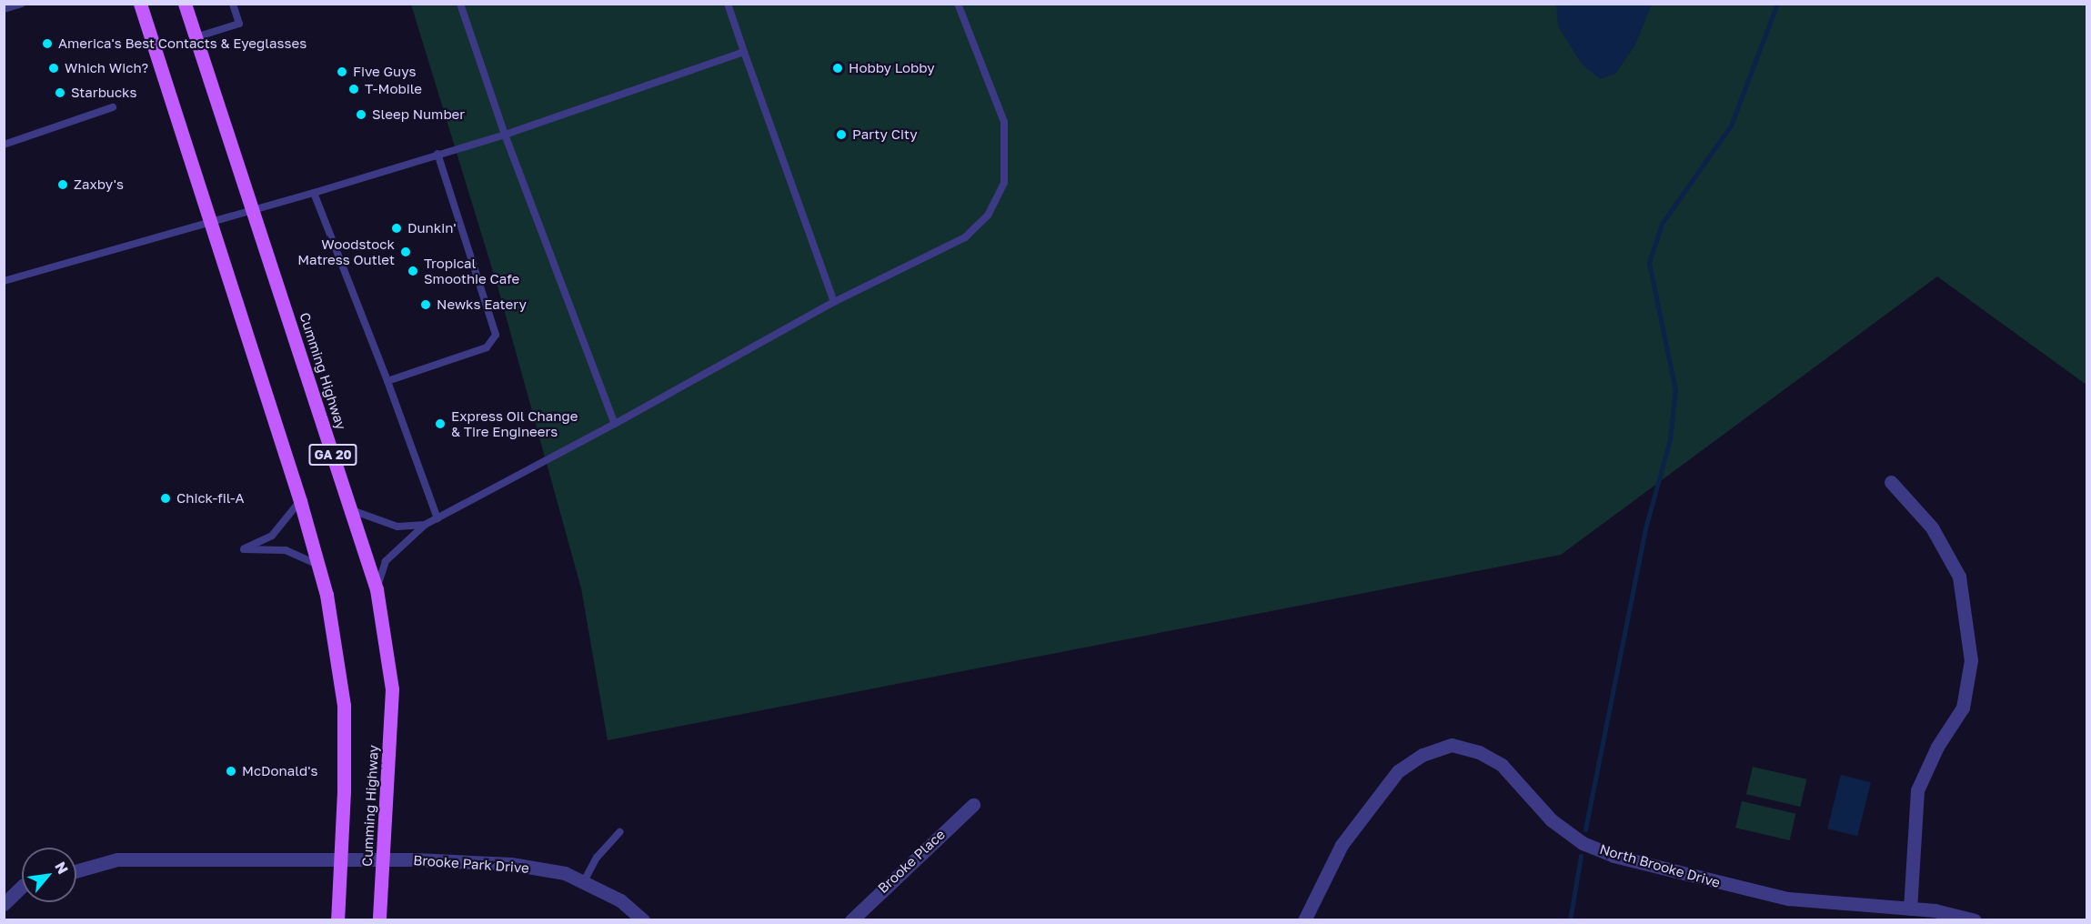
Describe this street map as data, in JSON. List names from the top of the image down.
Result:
{
  "streets": {
    "main road": ["Cumming Highway", "GA 20"],
    "street": ["Brooke Place", "Brooke Park Drive", "North Brooke Drive"]
  },
  "crossings": [
    ["Cumming Highway", "Brooke Park Drive"]
  ],
  "places": [
    "America's Best Contacts & Eyeglasses",
    "Which Wich?",
    "Hobby Lobby",
    "Five Guys",
    "T-Mobile",
    "Starbucks",
    "Sleep Number",
    "Party City",
    "Zaxby's",
    "Dunkin'",
    "Woodstock Matress Outlet",
    "Tropical Smoothie Cafe",
    "Newks Eatery",
    "Express Oil Change & Tire Engineers",
    "Chick-fil-A",
    "McDonald's"
  ],
  "north": "top right"
}
